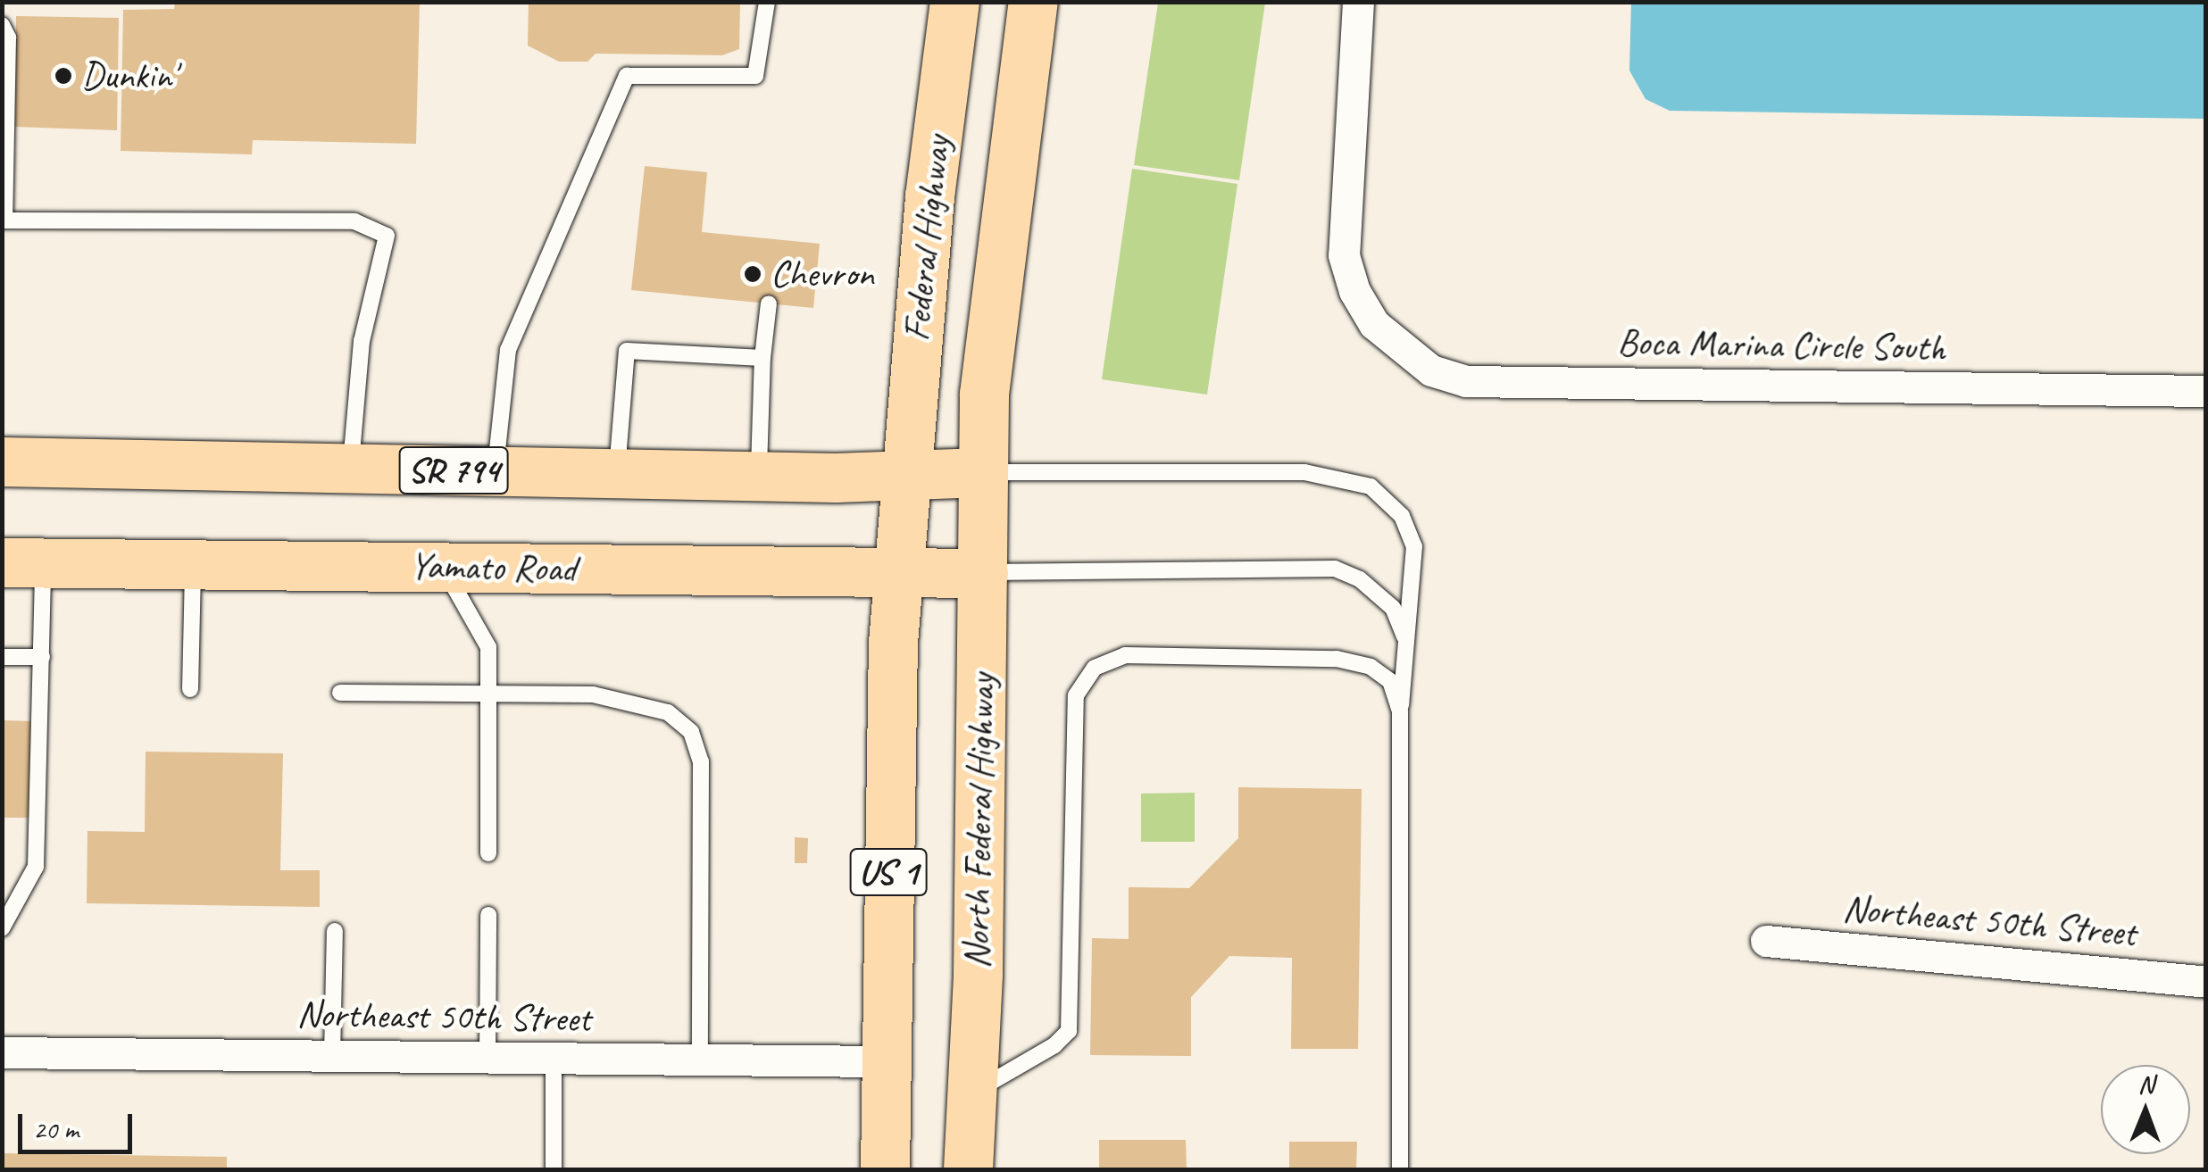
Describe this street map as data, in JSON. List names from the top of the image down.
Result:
{
  "streets": {
    "main road": [
      "Federal Highway",
      "SR 794",
      "Yamato Road",
      "North Federal Highway",
      "US 1"
    ],
    "street": ["Boca Marina Circle South", "Northeast 50th Street"]
  },
  "crossings": [
    ["Federal Highway", "SR 794"],
    ["Federal Highway", "North Federal Highway"],
    ["Federal Highway", "US 1"],
    ["SR 794", "North Federal Highway"],
    ["SR 794", "US 1"],
    ["Yamato Road", "North Federal Highway"],
    ["Yamato Road", "US 1"],
    ["US 1", "Northeast 50th Street"]
  ],
  "places": ["Dunkin'", "Chevron"],
  "scale_bar": "20 m",
  "north": "top"
}
